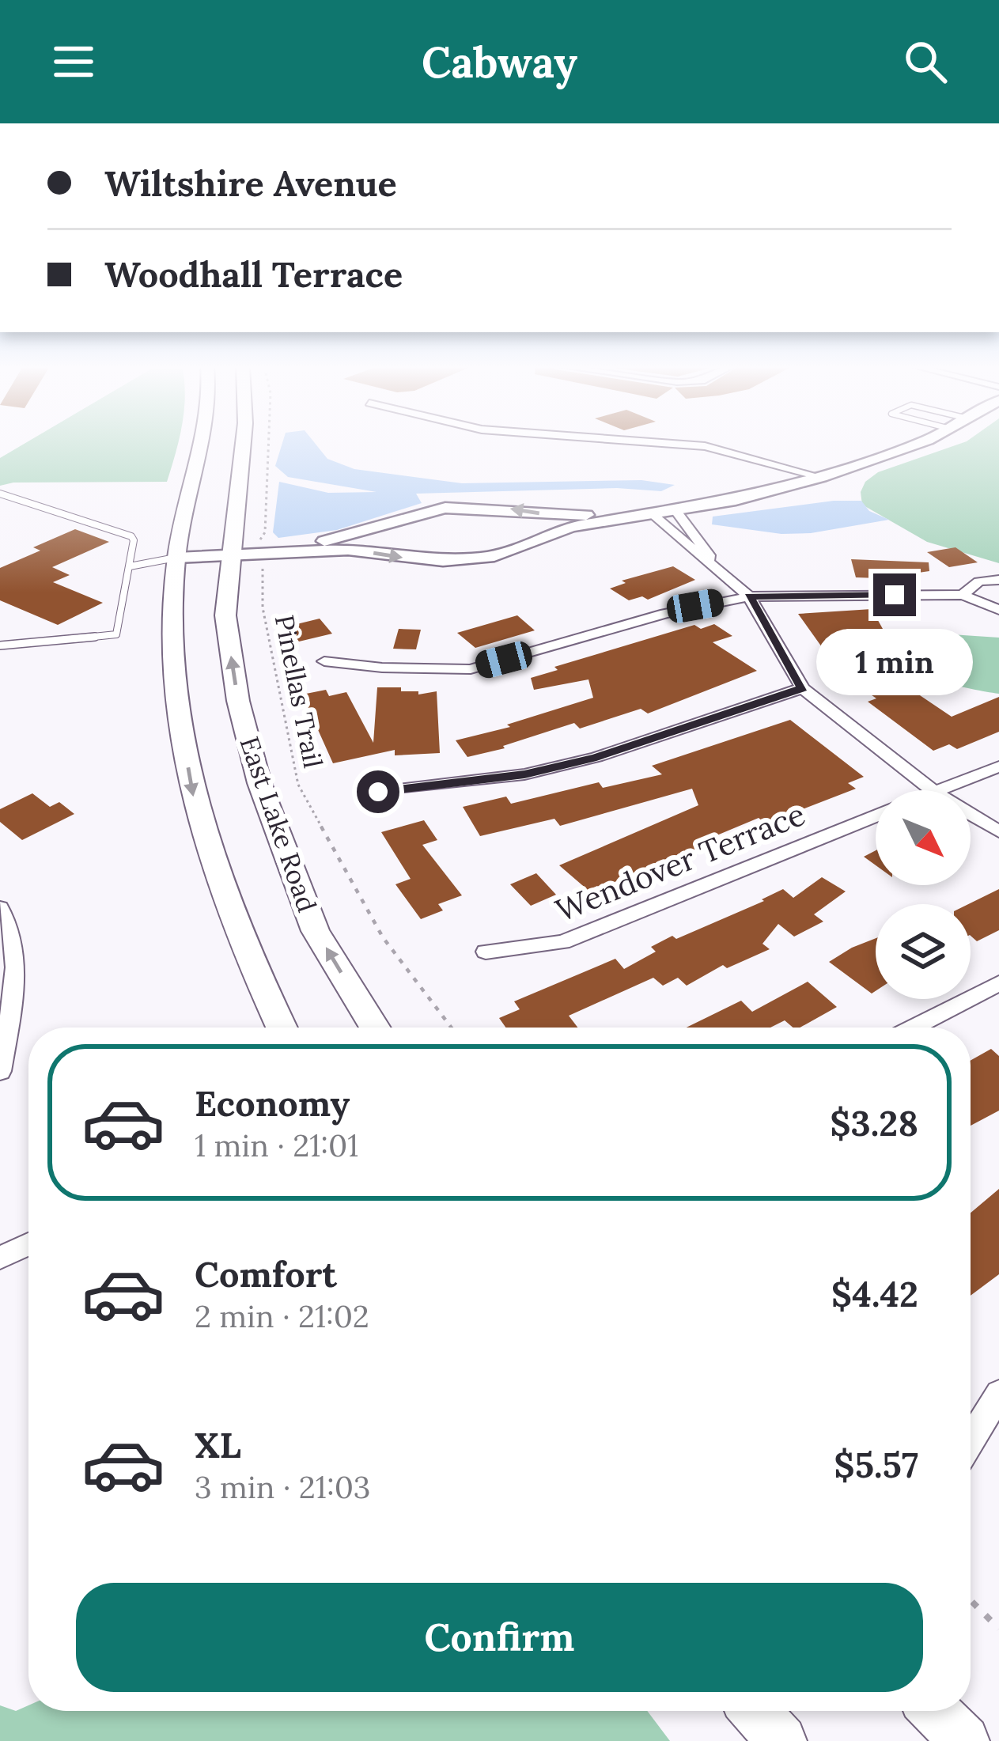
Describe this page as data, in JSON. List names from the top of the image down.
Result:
{
  "streets": {
    "main road": ["East Lake Road"],
    "street": ["Wendover Terrace"],
    "path": ["Pinellas Trail"]
  },
  "north": "bottom right",
  "page": {
    "header": "Cabway",
    "banner": ["Wiltshire Avenue", "Woodhall Terrace"],
    "bubble": "1 min",
    "list": [
      {
        "name": "Economy",
        "note": "1 min · 21:01",
        "value": "$3.28"
      },
      {
        "name": "Comfort",
        "note": "2 min · 21:02",
        "value": "$4.42"
      },
      {
        "name": "XL",
        "note": "3 min · 21:03",
        "value": "$5.57"
      }
    ],
    "buttons": "Confirm"
  }
}
